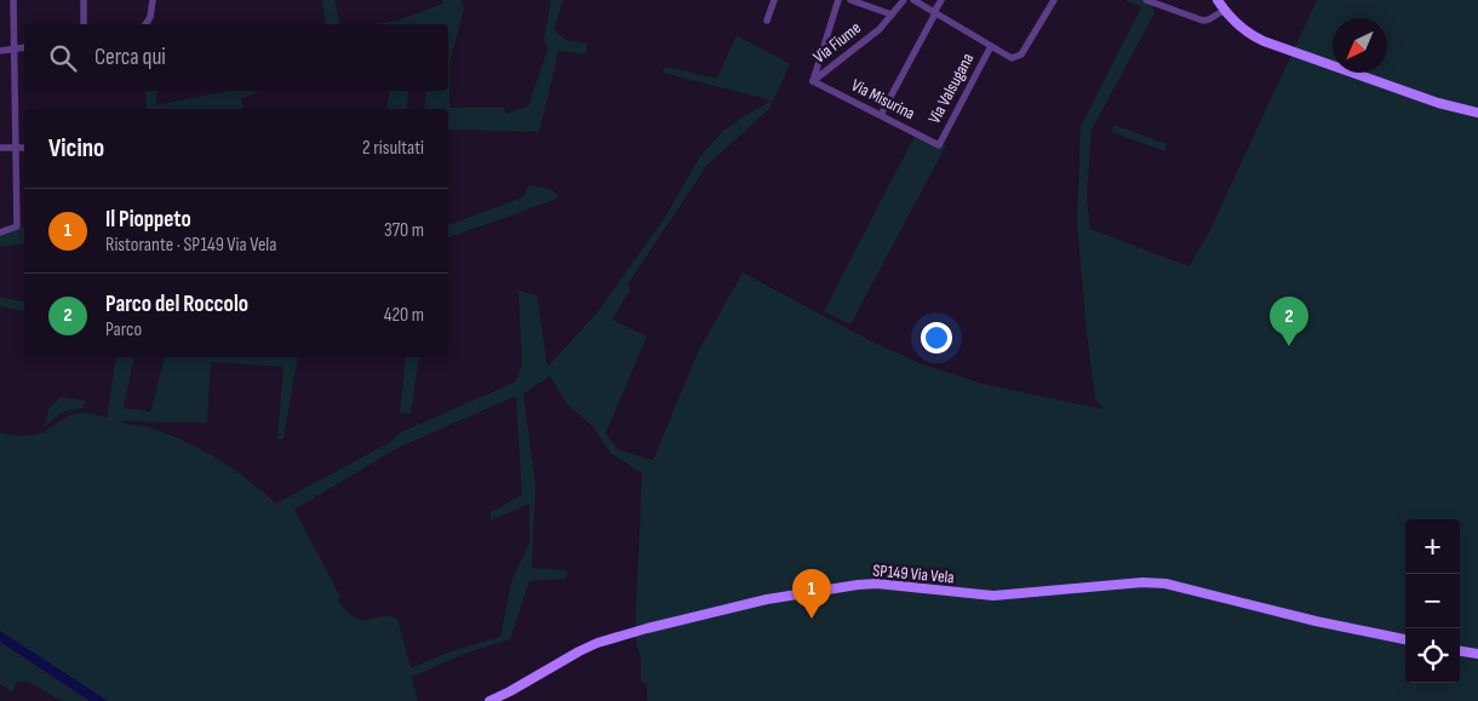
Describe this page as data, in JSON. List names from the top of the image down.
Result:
{
  "streets": {
    "street": [
      "Via Fiume",
      "Via Valsugana",
      "Via Misurina",
      "SP149 Via Vela"
    ]
  },
  "crossings": [
    ["Via Fiume", "Via Misurina"],
    ["Via Valsugana", "Via Misurina"]
  ],
  "north": "bottom left",
  "page": {
    "search": "Cerca qui",
    "heading": ["Vicino", "2 risultati"],
    "list": [
      {
        "mark": "1",
        "name": "Il Pioppeto",
        "note": "Ristorante · SP149 Via Vela",
        "value": "370 m"
      },
      {
        "mark": "2",
        "name": "Parco del Roccolo",
        "note": "Parco",
        "value": "420 m"
      }
    ],
    "pins": ["2", "1"],
    "map_buttons": ["+", "−"]
  }
}
